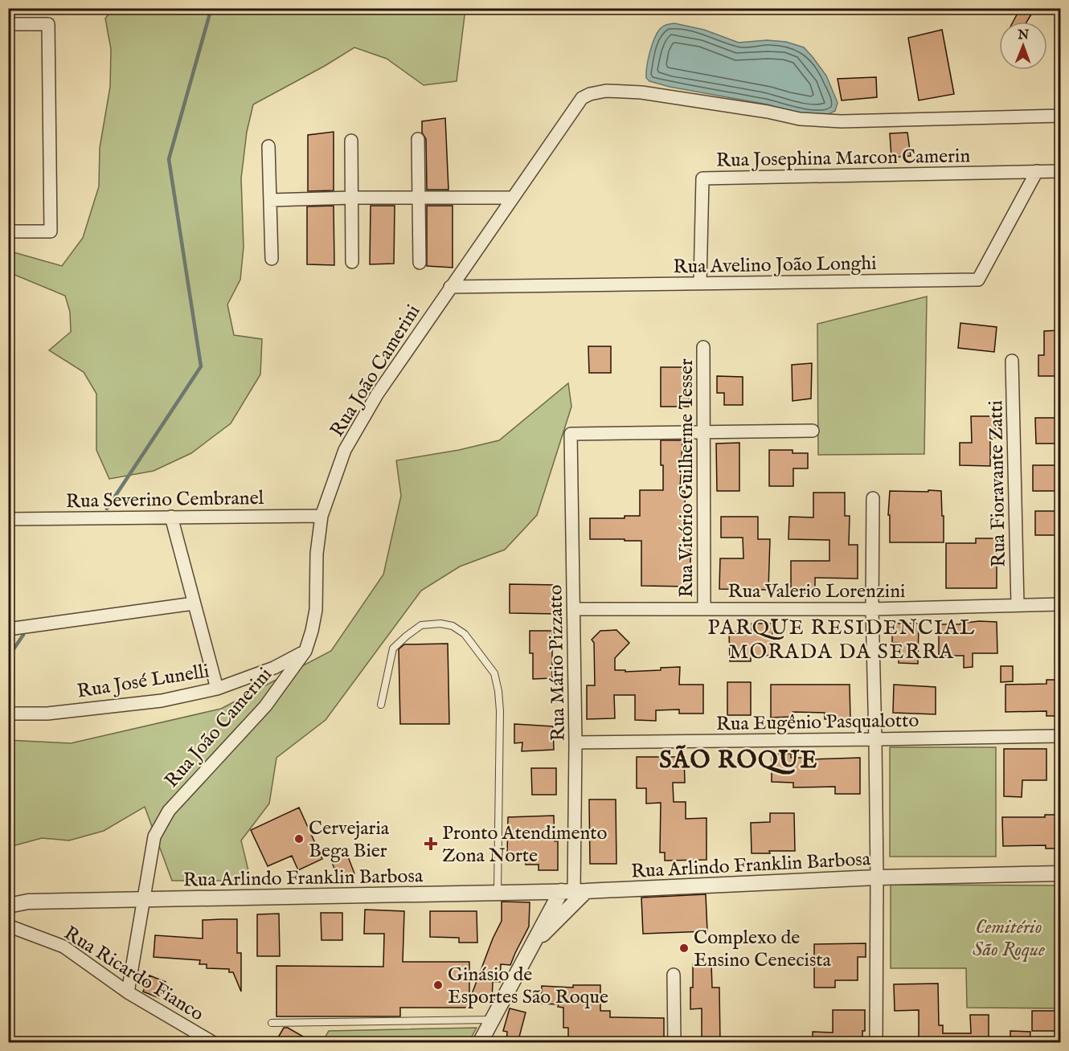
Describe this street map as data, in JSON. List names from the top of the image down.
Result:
{
  "streets": {
    "street": [
      "Rua Josephina Marcon Camerin",
      "Rua Avelino João Longhi",
      "Rua João Camerini",
      "Rua Vitório Guilherme Tesser",
      "Rua Fioravante Zatti",
      "Rua Severino Cembranel",
      "Rua Valerio Lorenzini",
      "Rua Mário Pizzatto",
      "Rua José Lunelli",
      "Rua Eugênio Pasqualotto",
      "Rua Arlindo Franklin Barbosa",
      "Rua Ricardo Fianco"
    ]
  },
  "crossings": [
    ["Rua Josephina Marcon Camerin", "Rua Avelino João Longhi"],
    ["Rua Avelino João Longhi", "Rua João Camerini"],
    ["Rua João Camerini", "Rua Severino Cembranel"],
    ["Rua João Camerini", "Rua José Lunelli"],
    ["Rua João Camerini", "Rua Arlindo Franklin Barbosa"],
    ["Rua João Camerini", "Rua Ricardo Fianco"],
    ["Rua Vitório Guilherme Tesser", "Rua Valerio Lorenzini"],
    ["Rua Vitório Guilherme Tesser", "Rua Mário Pizzatto"],
    ["Rua Fioravante Zatti", "Rua Valerio Lorenzini"],
    ["Rua Valerio Lorenzini", "Rua Mário Pizzatto"],
    ["Rua Mário Pizzatto", "Rua Eugênio Pasqualotto"],
    ["Rua Mário Pizzatto", "Rua Arlindo Franklin Barbosa"]
  ],
  "districts": ["PARQUE RESIDENCIAL MORADA DA SERRA", "SÃO ROQUE"],
  "parks": ["Cemitério São Roque"],
  "places": {
    "other": ["Cervejaria Bega Bier", "Complexo de Ensino Cenecista", "Ginásio de Esportes São Roque"],
    "health": ["Pronto Atendimento Zona Norte"]
  },
  "north": "top"
}
